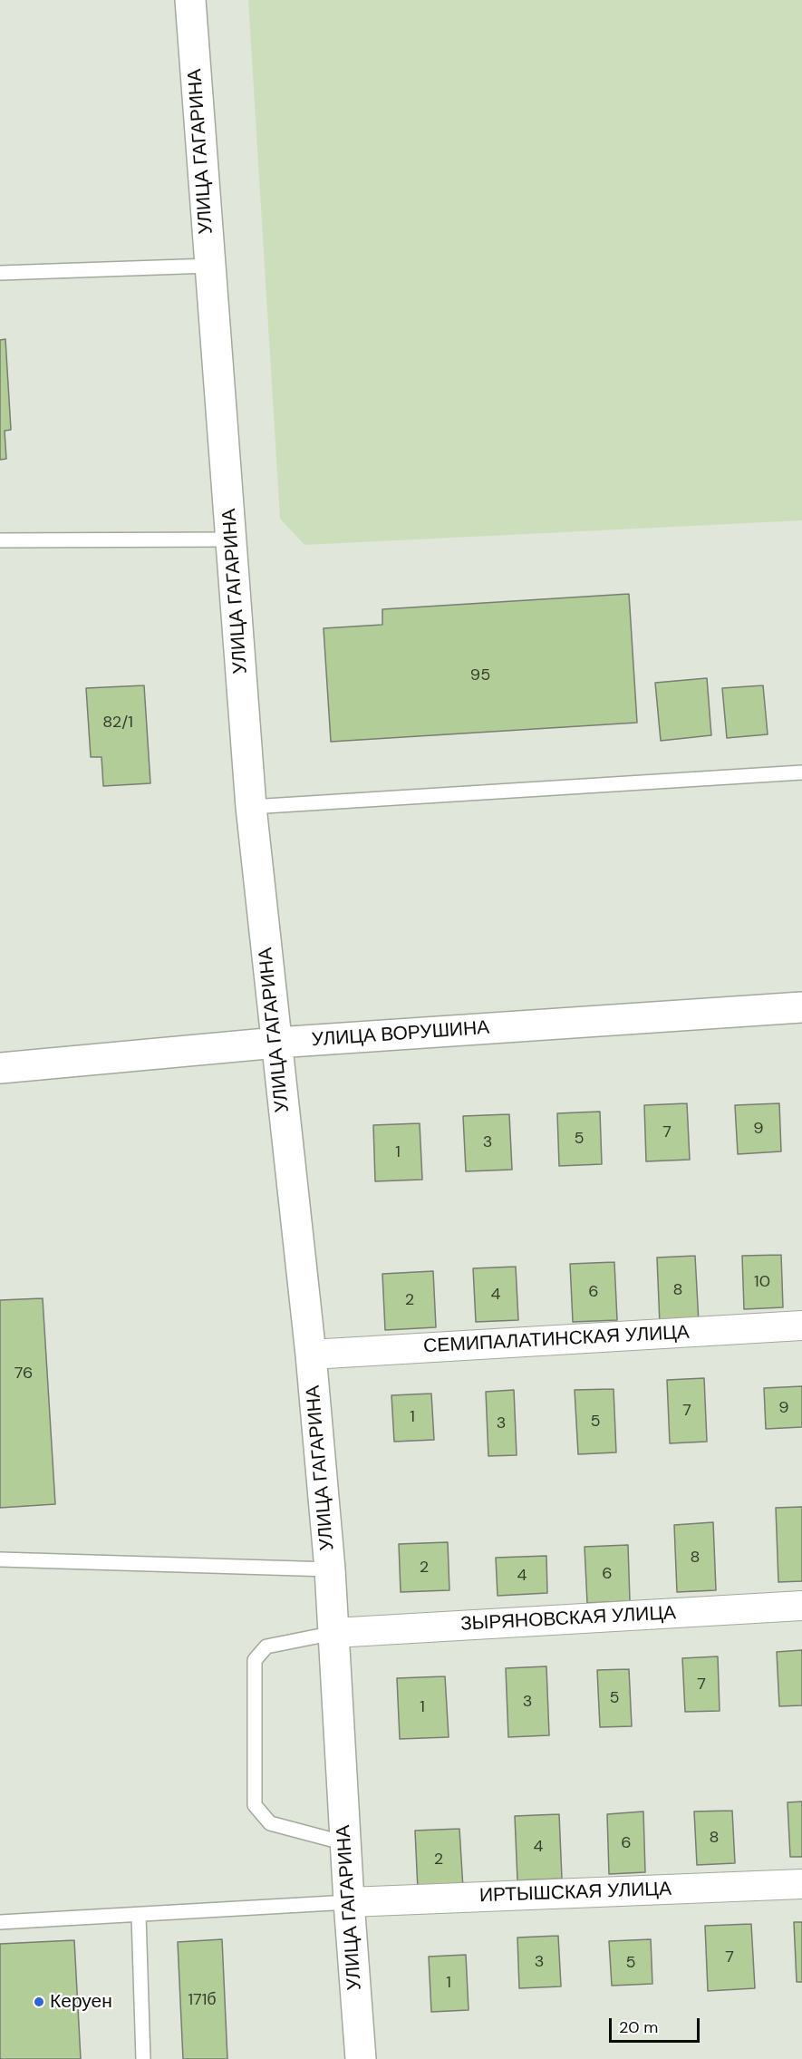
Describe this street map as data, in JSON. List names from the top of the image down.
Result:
{
  "streets": {
    "street": [
      "УЛИЦА ГАГАРИНА",
      "УЛИЦА ВОРУШИНА",
      "СЕМИПАЛАТИНСКАЯ УЛИЦА",
      "ЗЫРЯНОВСКАЯ УЛИЦА",
      "ИРТЫШСКАЯ УЛИЦА"
    ]
  },
  "crossings": [
    ["УЛИЦА ГАГАРИНА", "УЛИЦА ВОРУШИНА"],
    ["УЛИЦА ГАГАРИНА", "СЕМИПАЛАТИНСКАЯ УЛИЦА"],
    ["УЛИЦА ГАГАРИНА", "ЗЫРЯНОВСКАЯ УЛИЦА"],
    ["УЛИЦА ГАГАРИНА", "ИРТЫШСКАЯ УЛИЦА"]
  ],
  "places": ["Керуен"],
  "house_numbers": [
    "95",
    "82/1",
    "9",
    "7",
    "5",
    "3",
    "1",
    "10",
    "8",
    "6",
    "4",
    "2",
    "76",
    "9",
    "7",
    "1",
    "5",
    "3",
    "8",
    "2",
    "6",
    "4",
    "7",
    "5",
    "3",
    "1",
    "8",
    "6",
    "4",
    "2",
    "7",
    "3",
    "5",
    "1",
    "171б"
  ],
  "scale_bar": "20 m"
}
